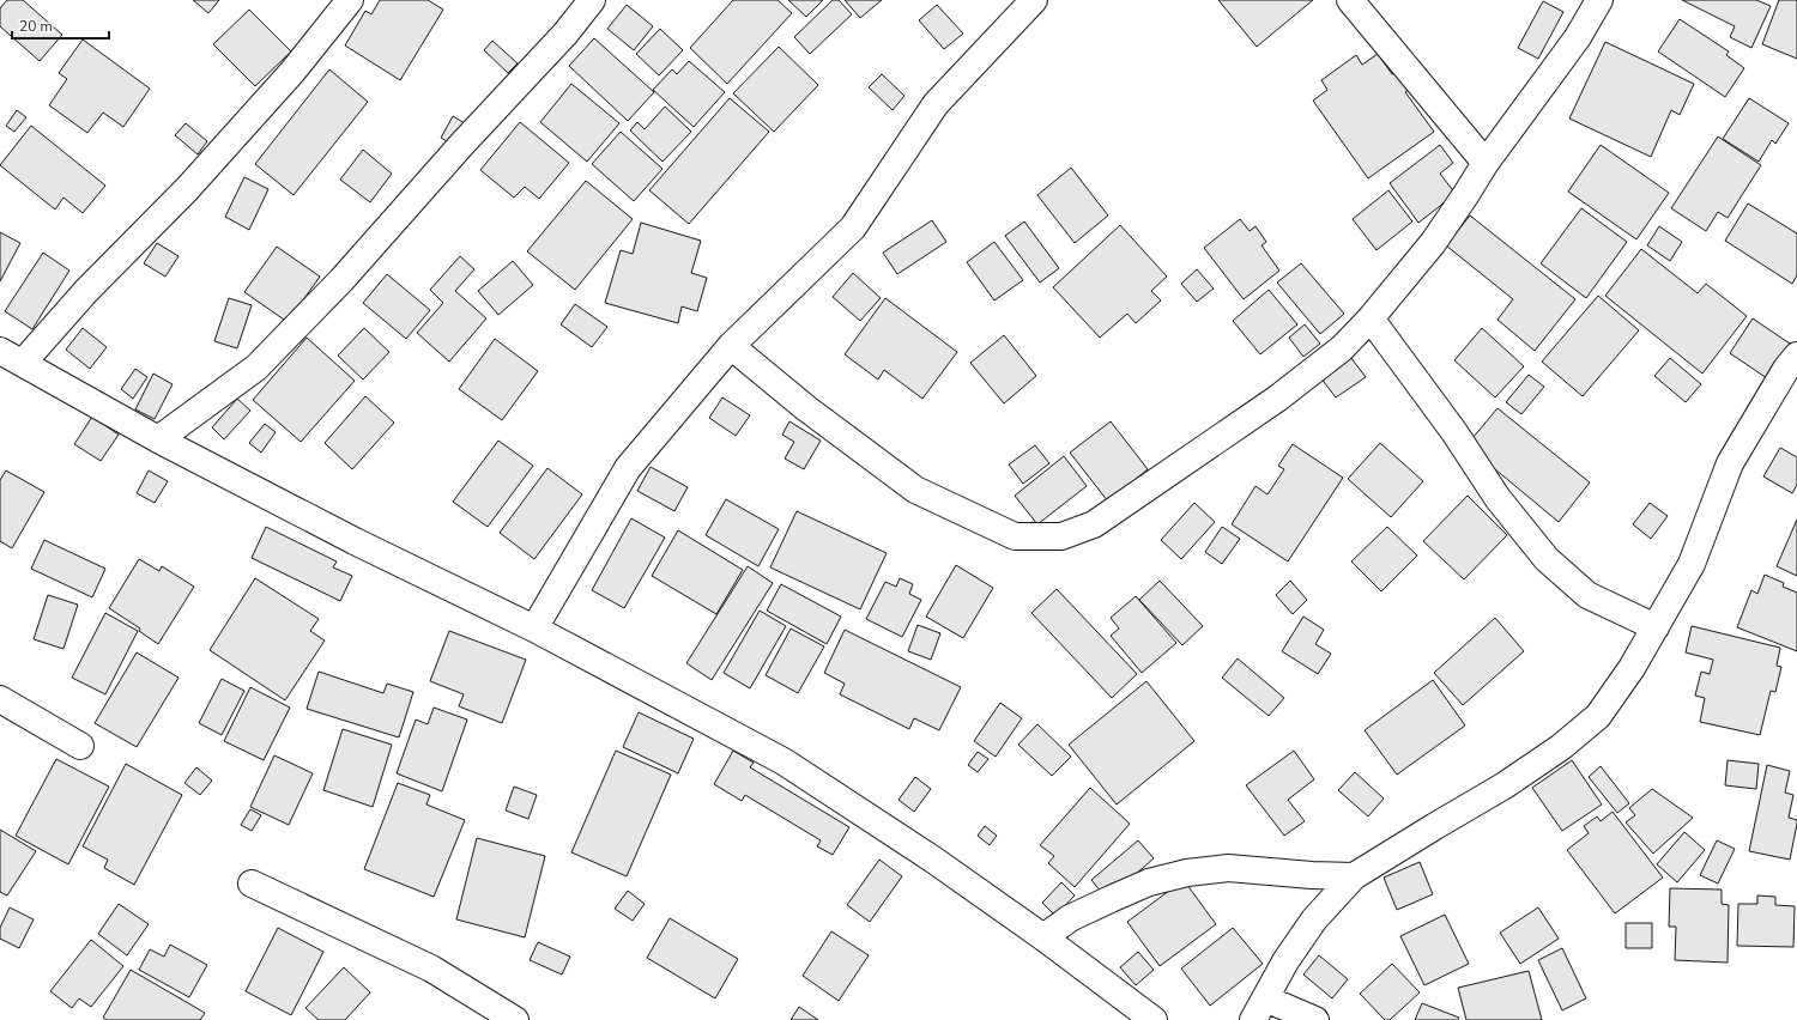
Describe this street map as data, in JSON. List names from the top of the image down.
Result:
{
  "scale_bar": "20 m"
}
